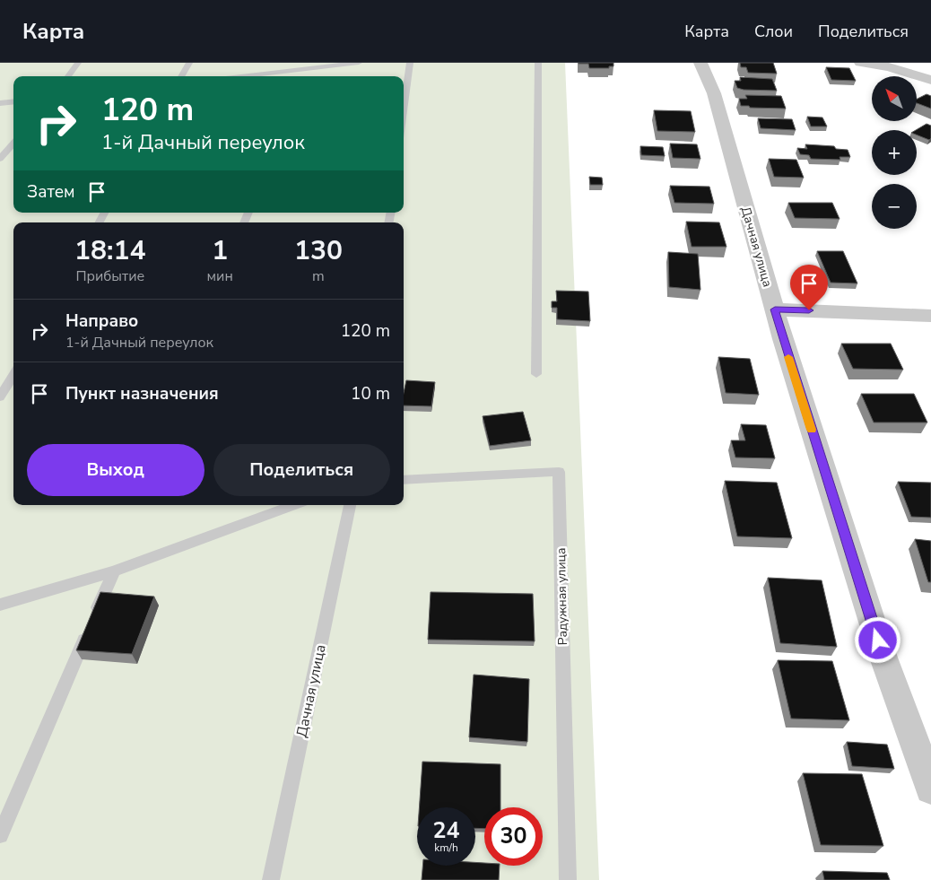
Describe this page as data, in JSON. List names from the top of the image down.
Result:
{
  "streets": {
    "street": ["Дачная улица"],
    "lane": ["Радужная улица"]
  },
  "north": "top left",
  "page": {
    "header": "Карта",
    "nav": ["Карта", "Слои", "Поделиться"],
    "map_buttons": ["+", "−"],
    "turn": ["120 m", "1-й Дачный переулок"],
    "then": "Затем",
    "eta": [
      "18:14",
      "Прибытие",
      "1",
      "мин",
      "130",
      "m"
    ],
    "list": [
      {
        "name": "Направо",
        "note": "1-й Дачный переулок",
        "value": "120 m"
      },
      {
        "name": "Пункт назначения",
        "value": "10 m"
      }
    ],
    "buttons": ["Выход", "Поделиться"],
    "speed": "24 km/h",
    "limit": "30"
  }
}
